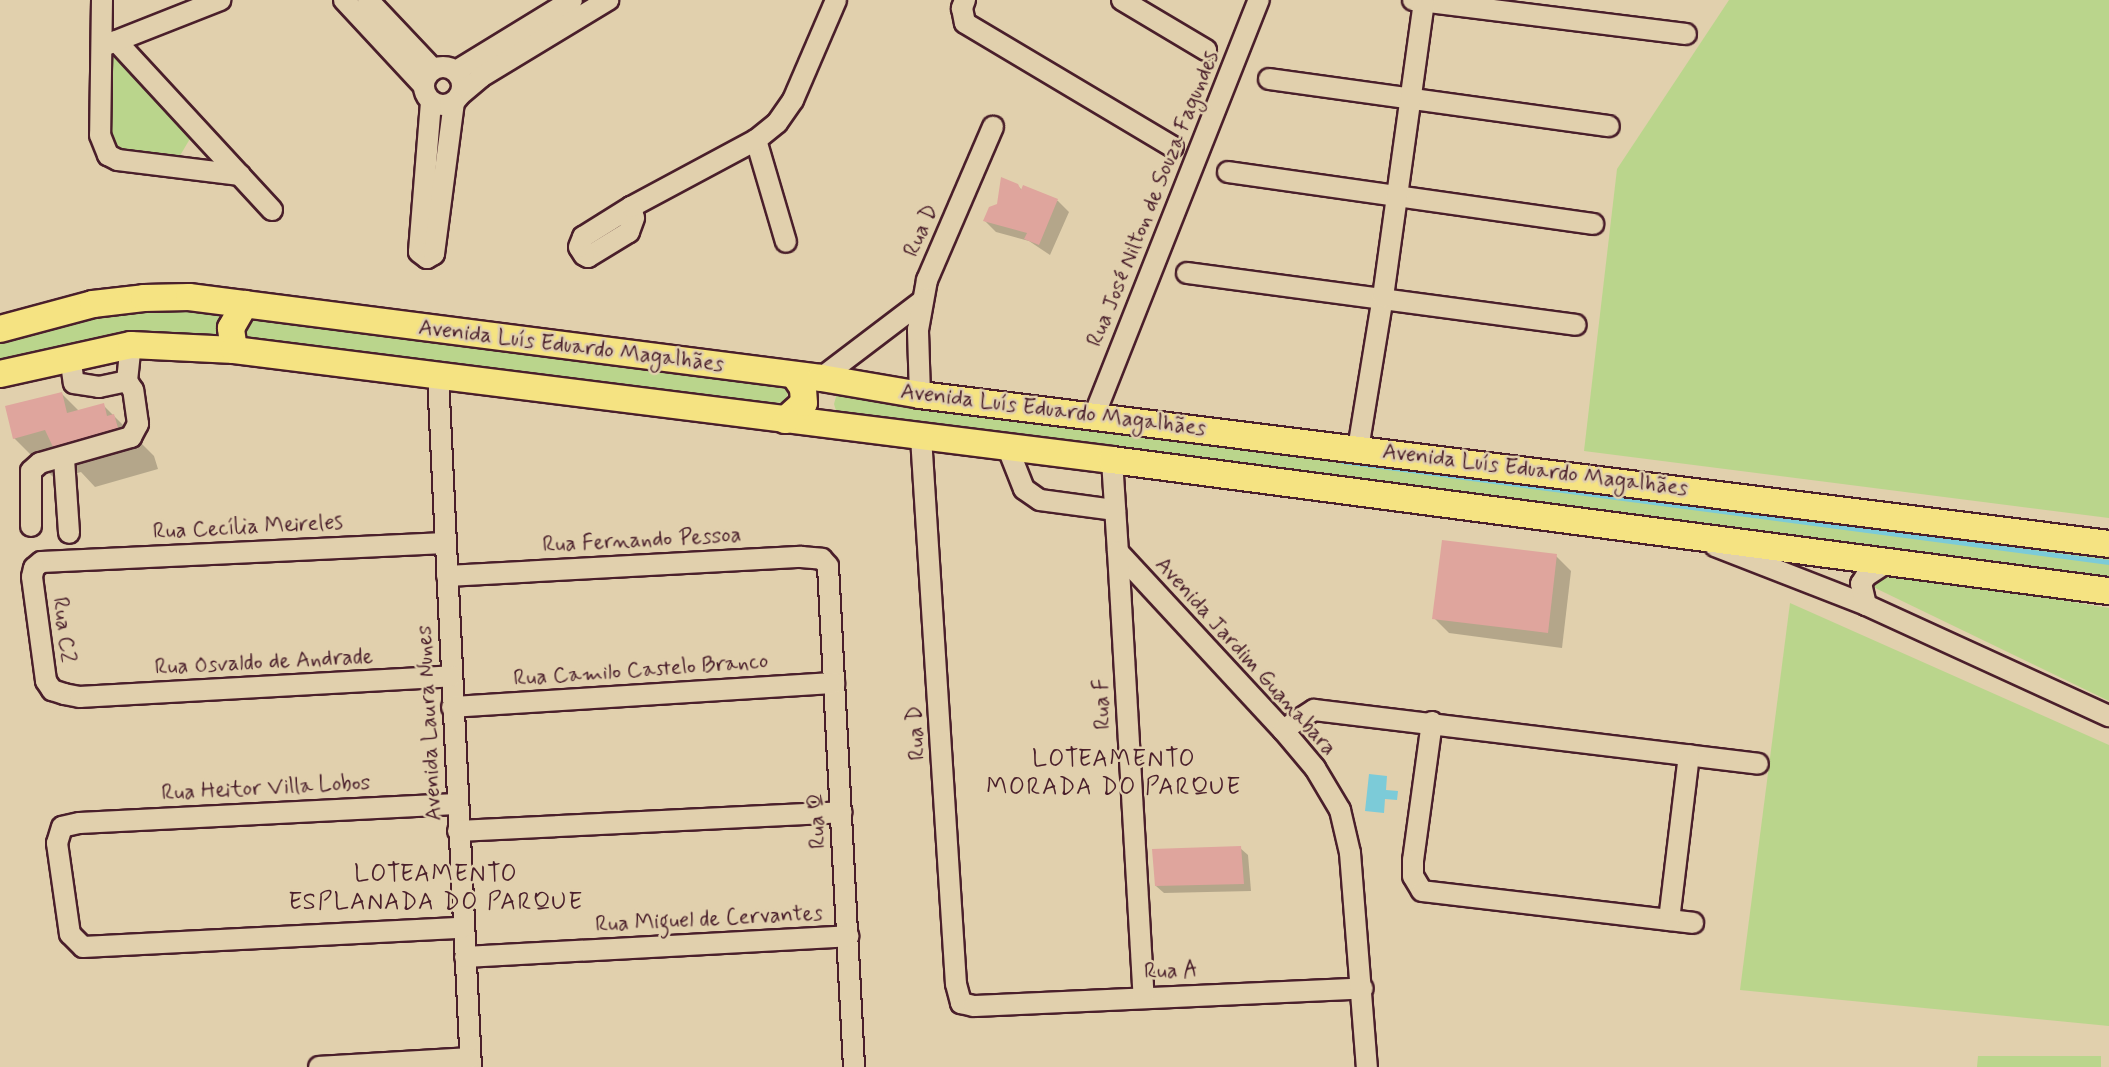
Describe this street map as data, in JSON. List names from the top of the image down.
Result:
{
  "streets": {
    "main road": ["Avenida Luís Eduardo Magalhães"],
    "street": [
      "Rua José Nilton de Souza Fagundes",
      "Rua D",
      "Rua Cecília Meireles",
      "Rua Fernando Pessoa",
      "Rua C2",
      "Avenida Jardim Guanabara",
      "Rua Osvaldo de Andrade",
      "Rua Camilo Castelo Branco",
      "Rua F",
      "Avenida Laura Nunes",
      "Rua Heitor Villa Lobos",
      "Rua Q",
      "Rua Miguel de Cervantes",
      "Rua A"
    ]
  },
  "crossings": [
    ["Rua José Nilton de Souza Fagundes", "Avenida Luís Eduardo Magalhães"],
    ["Rua D", "Avenida Luís Eduardo Magalhães"],
    ["Rua D", "Rua A"],
    ["Avenida Luís Eduardo Magalhães", "Avenida Laura Nunes"],
    ["Rua Cecília Meireles", "Rua C2"],
    ["Rua Cecília Meireles", "Avenida Laura Nunes"],
    ["Rua Fernando Pessoa", "Avenida Laura Nunes"],
    ["Rua Fernando Pessoa", "Rua Q"],
    ["Rua C2", "Rua Osvaldo de Andrade"],
    ["Avenida Jardim Guanabara", "Rua F"],
    ["Avenida Jardim Guanabara", "Rua A"],
    ["Rua Osvaldo de Andrade", "Avenida Laura Nunes"],
    ["Rua Camilo Castelo Branco", "Avenida Laura Nunes"],
    ["Rua Camilo Castelo Branco", "Rua Q"],
    ["Rua F", "Rua A"],
    ["Avenida Laura Nunes", "Rua Heitor Villa Lobos"],
    ["Avenida Laura Nunes", "Rua Miguel de Cervantes"],
    ["Rua Q", "Rua Miguel de Cervantes"]
  ],
  "districts": ["LOTEAMENTO MORADA DO PARQUE", "LOTEAMENTO ESPLANADA DO PARQUE"]
}
